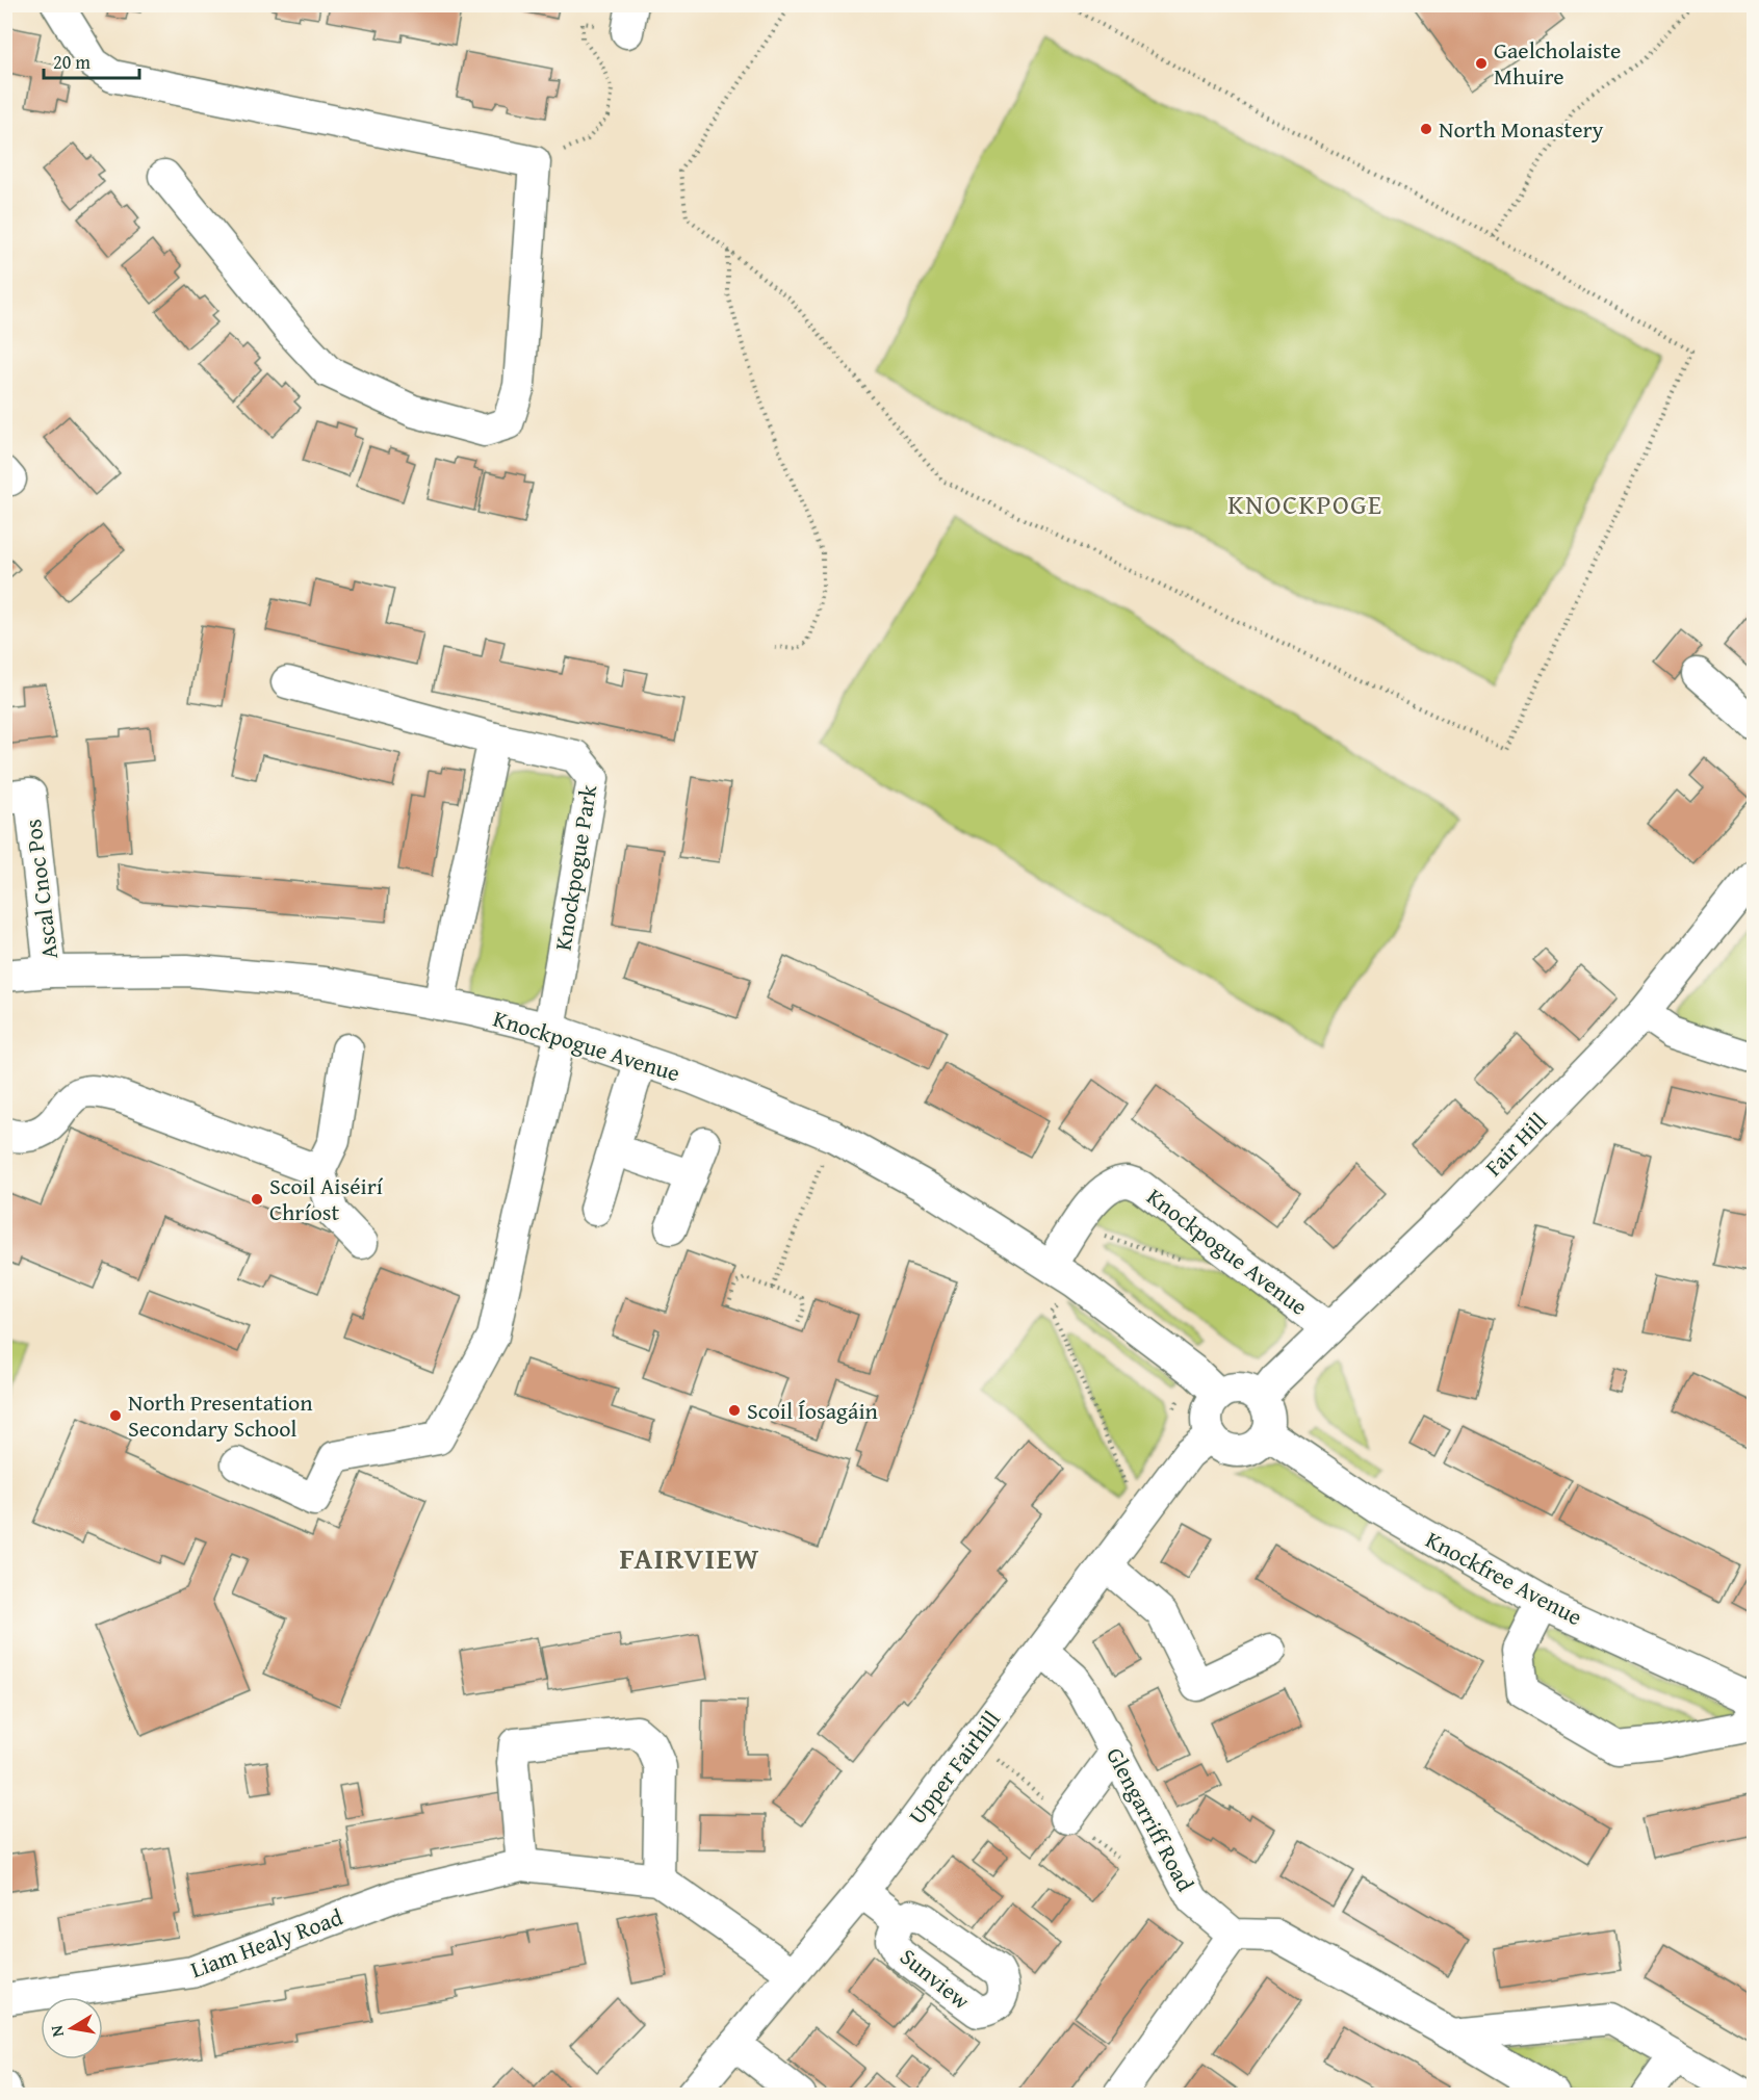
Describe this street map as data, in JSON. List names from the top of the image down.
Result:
{
  "streets": {
    "street": [
      "Knockpogue Park",
      "Ascal Cnoc Pos",
      "Knockpogue Avenue",
      "Fair Hill",
      "Knockfree Avenue",
      "Upper Fairhill",
      "Glengarriff Road",
      "Liam Healy Road",
      "Sunview"
    ]
  },
  "crossings": [
    ["Knockpogue Park", "Knockpogue Avenue"],
    ["Ascal Cnoc Pos", "Knockpogue Avenue"],
    ["Knockpogue Avenue", "Fair Hill"],
    ["Knockpogue Avenue", "Knockfree Avenue"],
    ["Knockpogue Avenue", "Upper Fairhill"],
    ["Fair Hill", "Knockfree Avenue"],
    ["Fair Hill", "Upper Fairhill"],
    ["Knockfree Avenue", "Upper Fairhill"],
    ["Upper Fairhill", "Glengarriff Road"],
    ["Upper Fairhill", "Liam Healy Road"],
    ["Upper Fairhill", "Sunview"]
  ],
  "districts": ["KNOCKPOGE", "FAIRVIEW"],
  "places": [
    "Gaelcholaiste Mhuire",
    "North Monastery",
    "Scoil Aiséirí Chríost",
    "Scoil Íosagáin",
    "North Presentation Secondary School"
  ],
  "scale_bar": "20 m",
  "north": "left"
}
